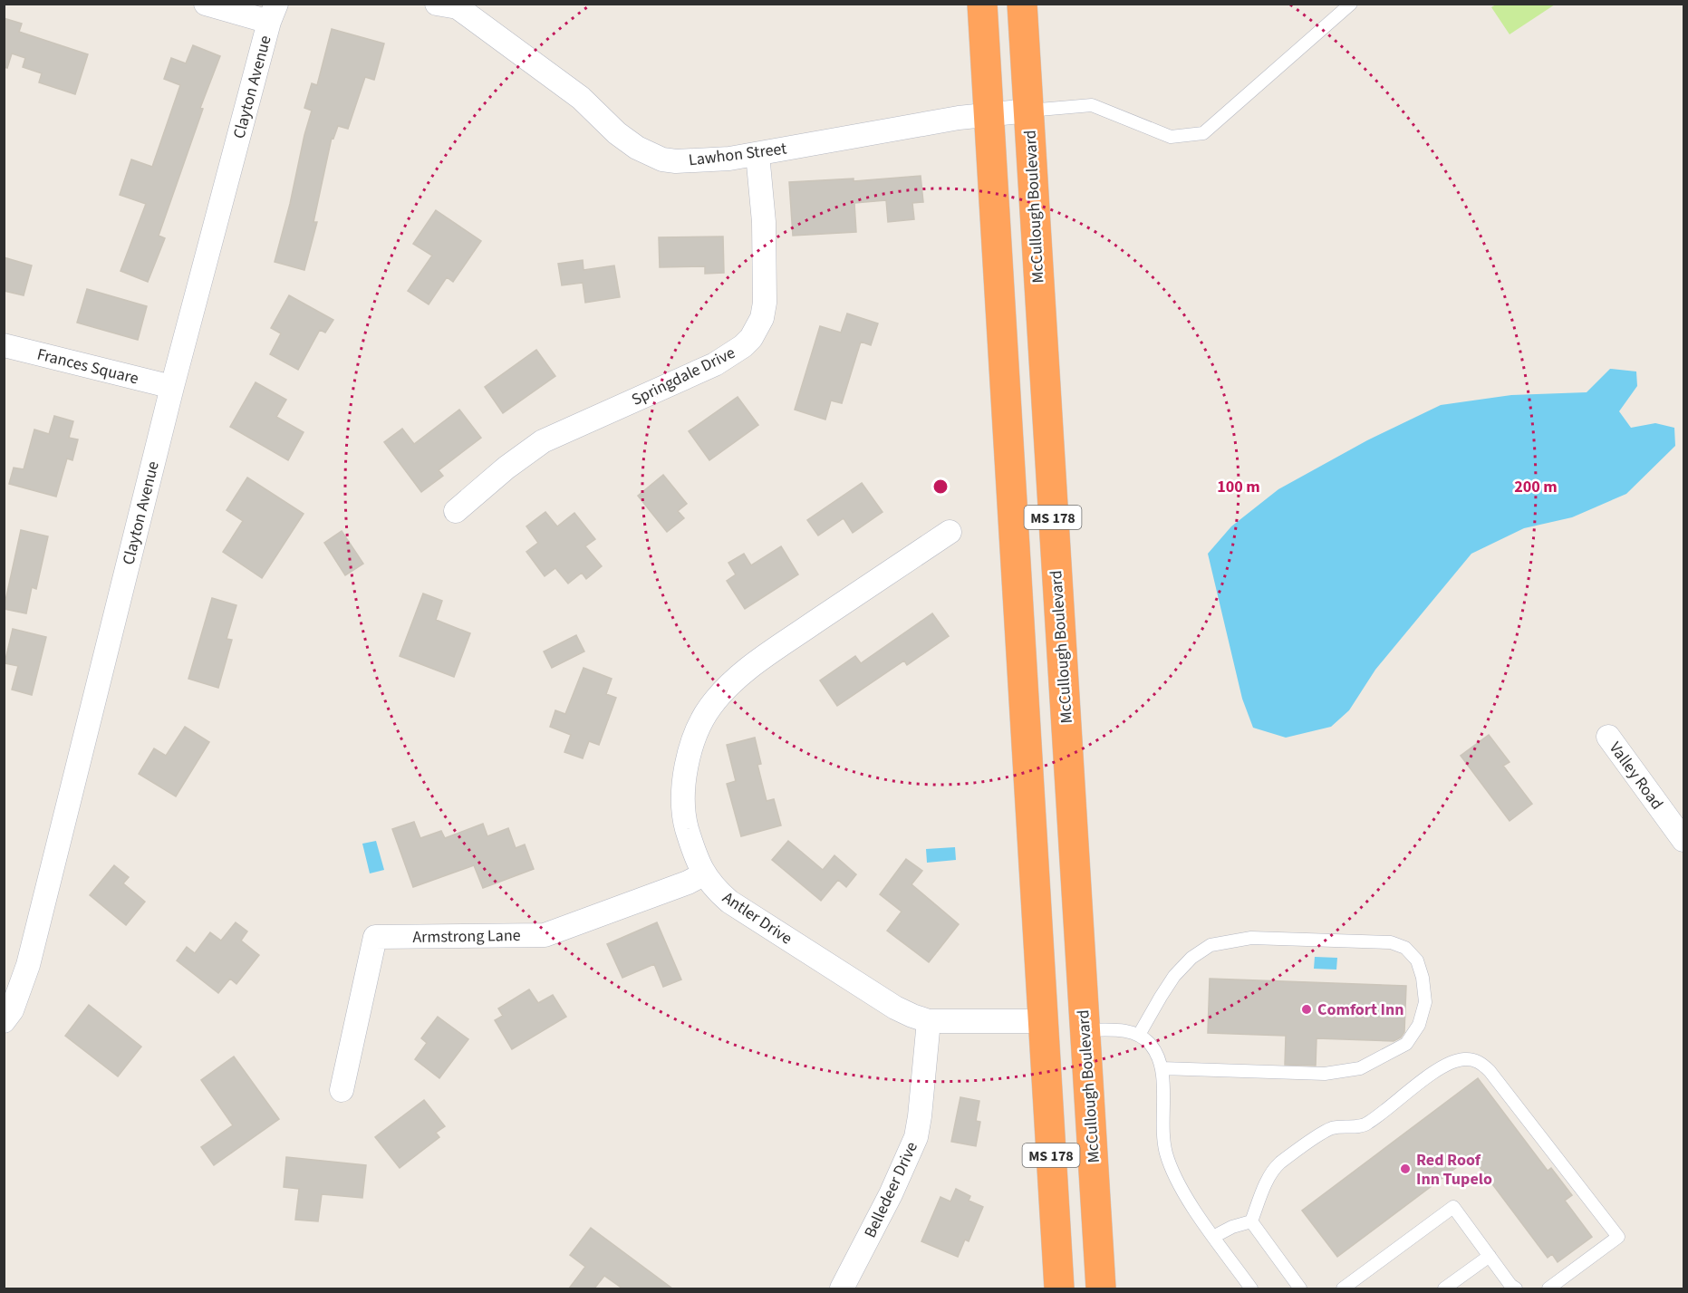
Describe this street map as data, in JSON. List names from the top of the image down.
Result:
{
  "streets": {
    "highway": ["McCullough Boulevard", "MS 178"],
    "street": [
      "Clayton Avenue",
      "Lawhon Street",
      "Frances Square",
      "Springdale Drive",
      "Valley Road",
      "Antler Drive",
      "Armstrong Lane",
      "Belledeer Drive"
    ]
  },
  "crossings": [
    ["Clayton Avenue", "Frances Square"],
    ["Lawhon Street", "McCullough Boulevard"],
    ["Lawhon Street", "Springdale Drive"],
    ["Lawhon Street", "MS 178"],
    ["MS 178", "Antler Drive"],
    ["Antler Drive", "Armstrong Lane"],
    ["Antler Drive", "Belledeer Drive"]
  ],
  "places": ["Comfort Inn", "Red Roof Inn Tupelo"],
  "rings": ["100 m", "200 m"]
}
